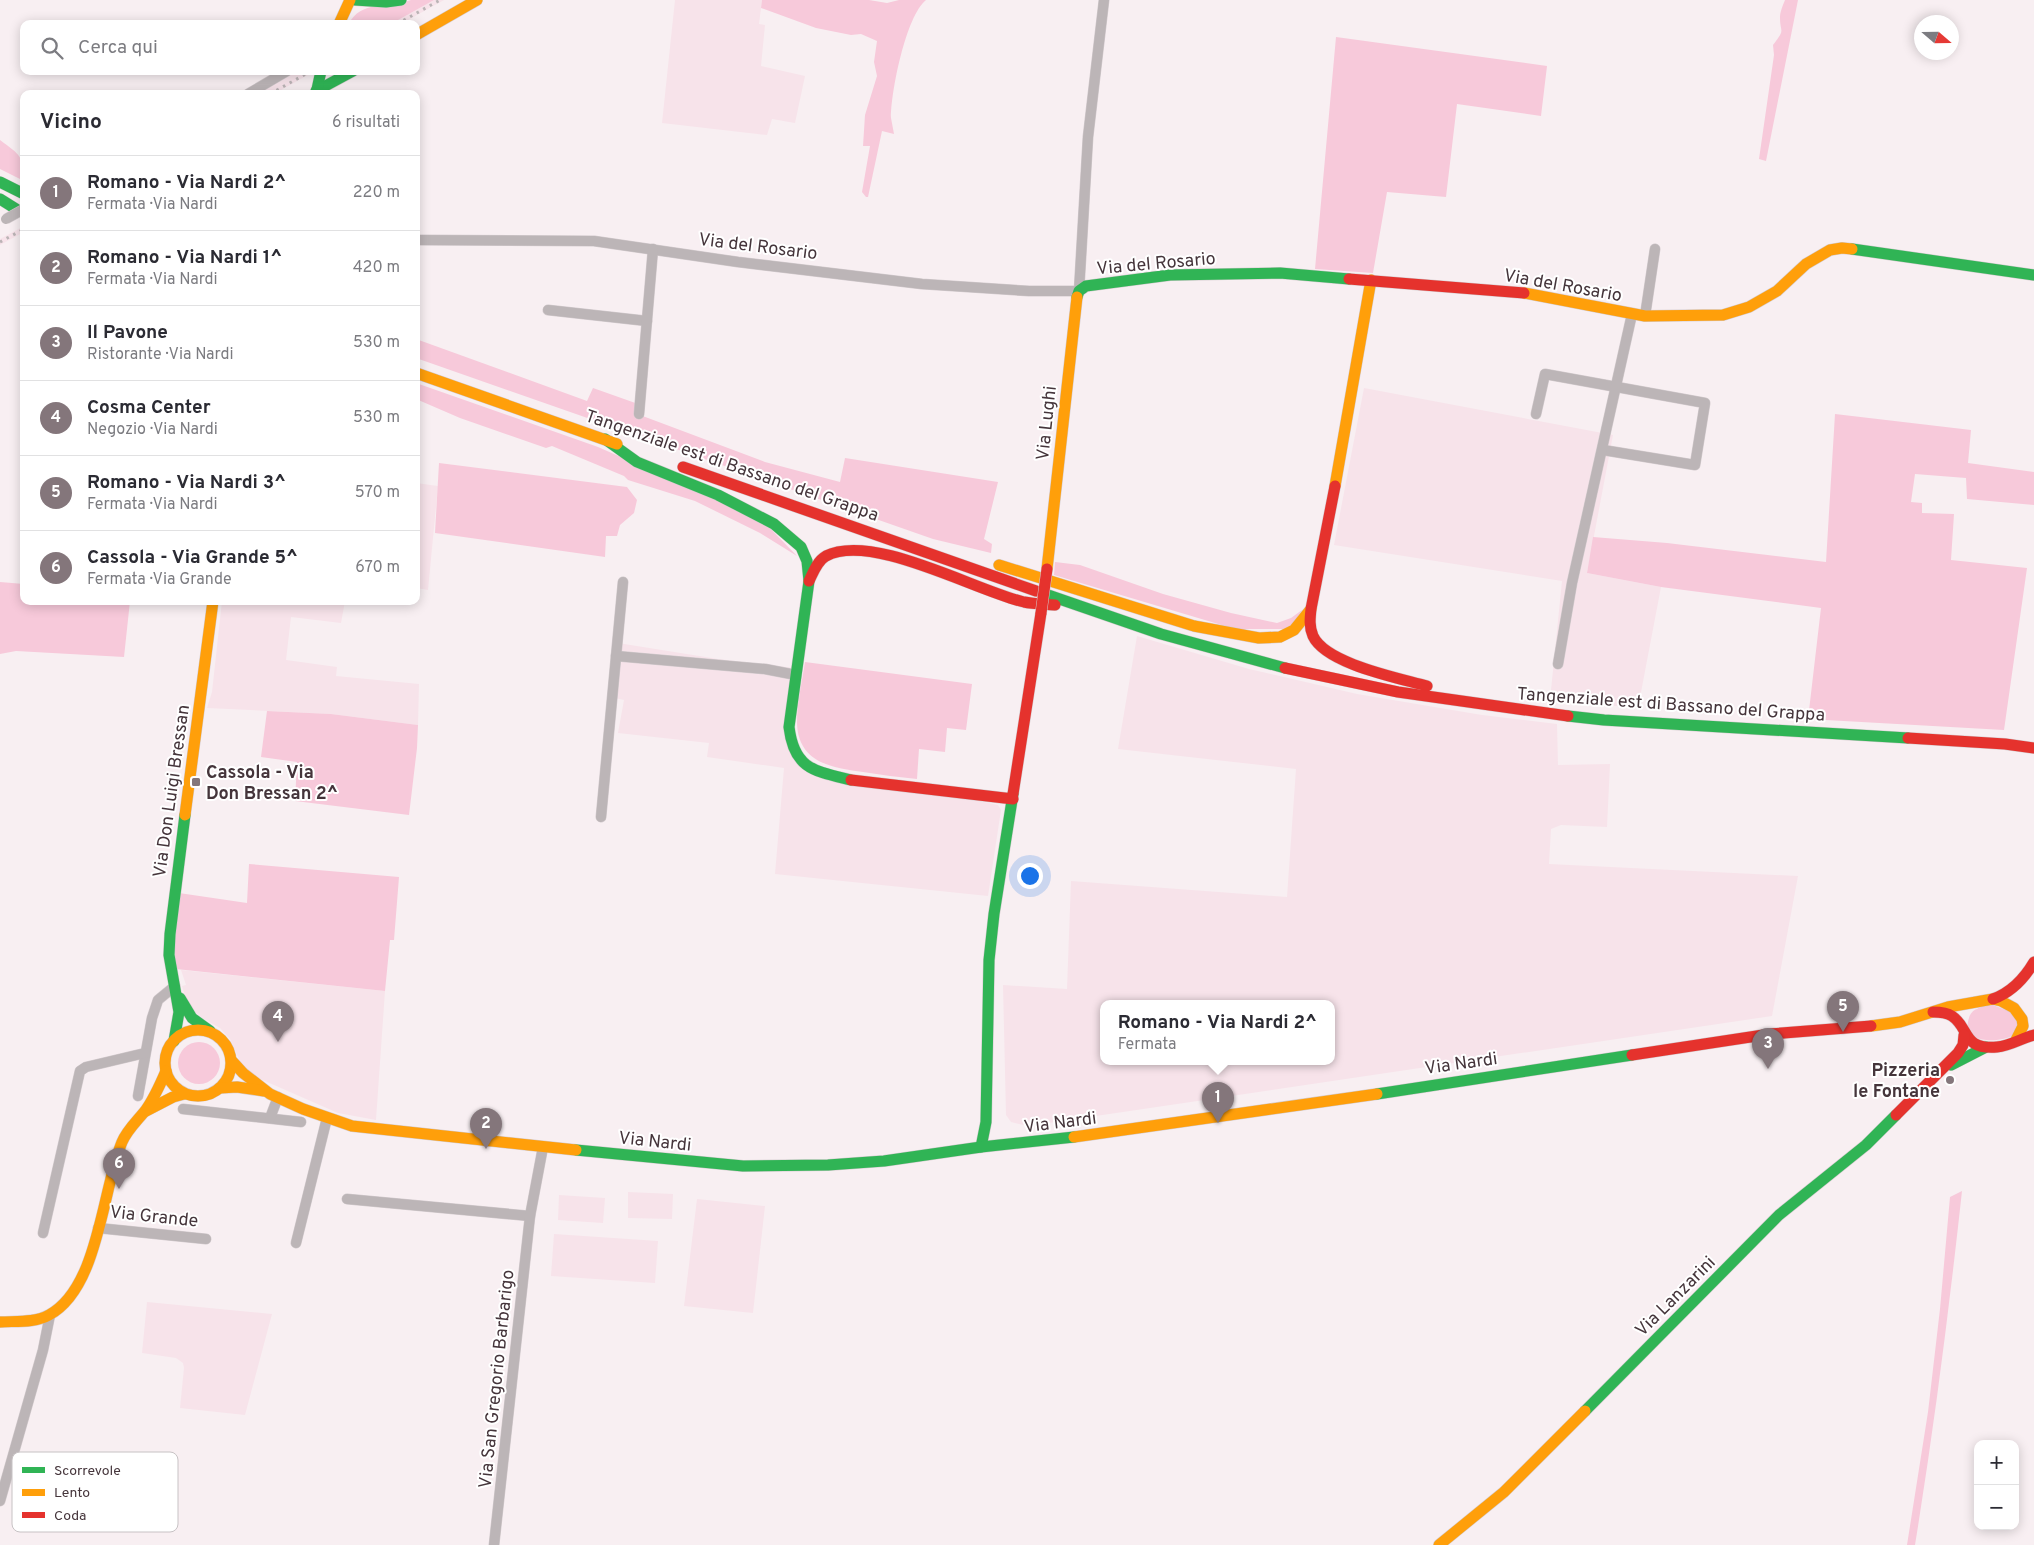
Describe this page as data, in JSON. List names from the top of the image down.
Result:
{
  "streets": {
    "main road": [
      "Via del Rosario",
      "Via Lughi",
      "Tangenziale est di Bassano del Grappa",
      "Via Don Luigi Bressan",
      "Via Nardi",
      "Via Grande",
      "Via Lanzarini"
    ],
    "street": ["Via San Gregorio Barbarigo"]
  },
  "crossings": [
    ["Via del Rosario", "Via Lughi"],
    ["Via Don Luigi Bressan", "Via Nardi"],
    ["Via Don Luigi Bressan", "Via Grande"],
    ["Via Nardi", "Via Grande"],
    ["Via Nardi", "Via Lanzarini"],
    ["Via Nardi", "Via San Gregorio Barbarigo"]
  ],
  "places": {
    "transit": ["Cassola - Via Don Bressan 2^"],
    "other": ["Pizzeria le Fontane"]
  },
  "legend": ["Scorrevole", "Lento", "Coda"],
  "north": "right",
  "page": {
    "search": "Cerca qui",
    "heading": ["Vicino", "6 risultati"],
    "list": [
      {
        "mark": "1",
        "name": "Romano - Via Nardi 2^",
        "note": "Fermata · Via Nardi",
        "value": "220 m"
      },
      {
        "mark": "2",
        "name": "Romano - Via Nardi 1^",
        "note": "Fermata · Via Nardi",
        "value": "420 m"
      },
      {
        "mark": "3",
        "name": "Il Pavone",
        "note": "Ristorante · Via Nardi",
        "value": "530 m"
      },
      {
        "mark": "4",
        "name": "Cosma Center",
        "note": "Negozio · Via Nardi",
        "value": "530 m"
      },
      {
        "mark": "5",
        "name": "Romano - Via Nardi 3^",
        "note": "Fermata · Via Nardi",
        "value": "570 m"
      },
      {
        "mark": "6",
        "name": "Cassola - Via Grande 5^",
        "note": "Fermata · Via Grande",
        "value": "670 m"
      }
    ],
    "pins": [
      "5",
      "4",
      "3",
      "1",
      "2",
      "6"
    ],
    "popup": ["Romano - Via Nardi 2^", "Fermata"],
    "map_buttons": ["+", "−"]
  }
}
